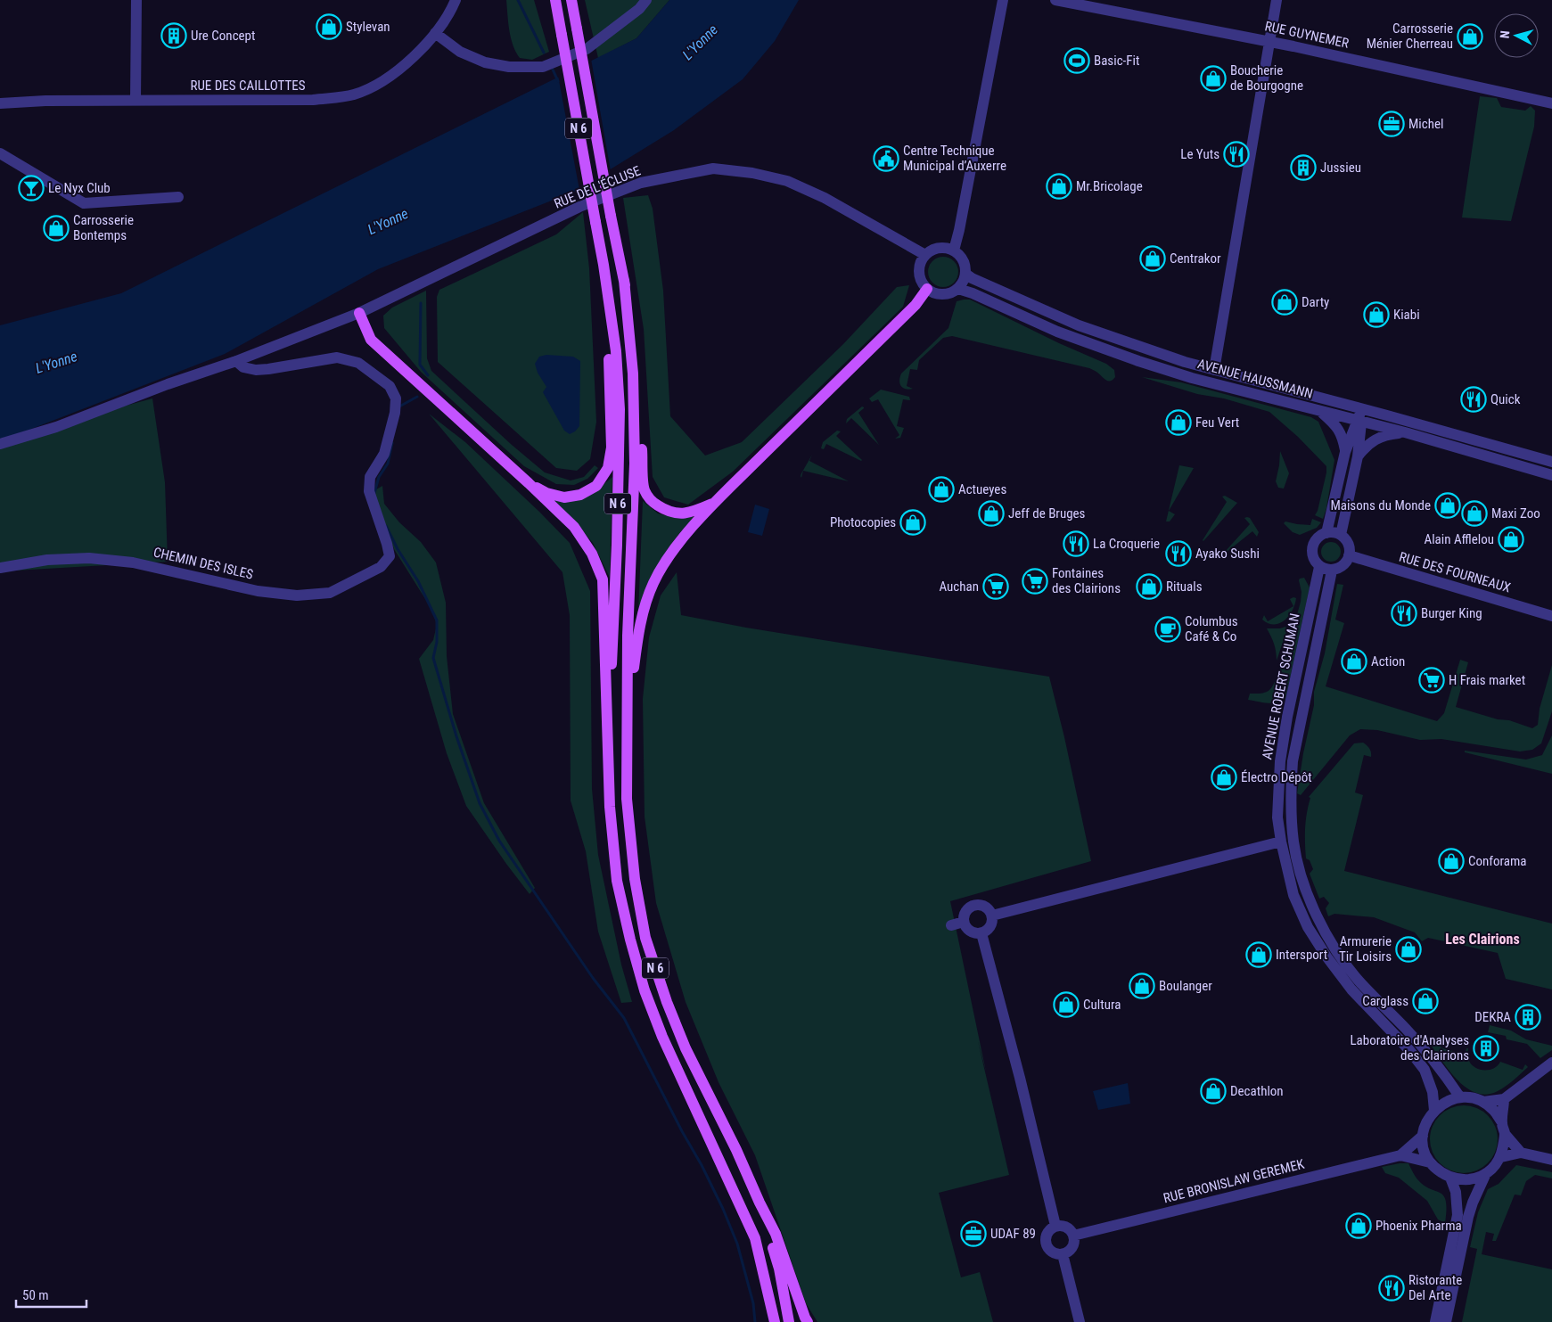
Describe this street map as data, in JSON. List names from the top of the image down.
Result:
{
  "streets": {
    "main road": ["N 6"],
    "street": [
      "RUE GUYNEMER",
      "RUE DES CAILLOTTES",
      "RUE DE L'ÉCLUSE",
      "AVENUE HAUSSMANN",
      "CHEMIN DES ISLES",
      "RUE DES FOURNEAUX",
      "AVENUE ROBERT SCHUMAN",
      "RUE BRONISLAW GEREMEK"
    ]
  },
  "crossings": [
    ["RUE DE L'ÉCLUSE", "AVENUE HAUSSMANN"],
    ["RUE DE L'ÉCLUSE", "CHEMIN DES ISLES"],
    ["RUE DES FOURNEAUX", "AVENUE ROBERT SCHUMAN"],
    ["AVENUE ROBERT SCHUMAN", "RUE BRONISLAW GEREMEK"]
  ],
  "districts": ["Les Clairions"],
  "water": ["L'Yonne"],
  "places": {
    "shop": [
      "Stylevan",
      "Carrosserie Ménier Cherreau",
      "Boucherie de Bourgogne",
      "Mr.Bricolage",
      "Carrosserie Bontemps",
      "Centrakor",
      "Darty",
      "Kiabi",
      "Feu Vert",
      "Actueyes",
      "Maisons du Monde",
      "Jeff de Bruges",
      "Maxi Zoo",
      "Photocopies",
      "Alain Afflelou",
      "Rituals",
      "Action",
      "Électro Dépôt",
      "Conforama",
      "Armurerie Tir Loisirs",
      "Intersport",
      "Boulanger",
      "Carglass",
      "Cultura",
      "Decathlon",
      "Phoenix Pharma"
    ],
    "building": [
      "Ure Concept",
      "Jussieu",
      "DEKRA",
      "Laboratoire d'Analyses des Clairions"
    ],
    "sports": ["Basic-Fit"],
    "office": ["Michel", "UDAF 89"],
    "restaurant": [
      "Le Yuts",
      "Quick",
      "La Croquerie",
      "Ayako Sushi",
      "Burger King",
      "Ristorante Del Arte"
    ],
    "public building": ["Centre Technique Municipal d’Auxerre"],
    "bar": ["Le Nyx Club"],
    "supermarket": ["Fontaines des Clairions", "Auchan", "H Frais market"],
    "cafe": ["Columbus Café & Co"]
  },
  "scale_bar": "50 m",
  "north": "left"
}
